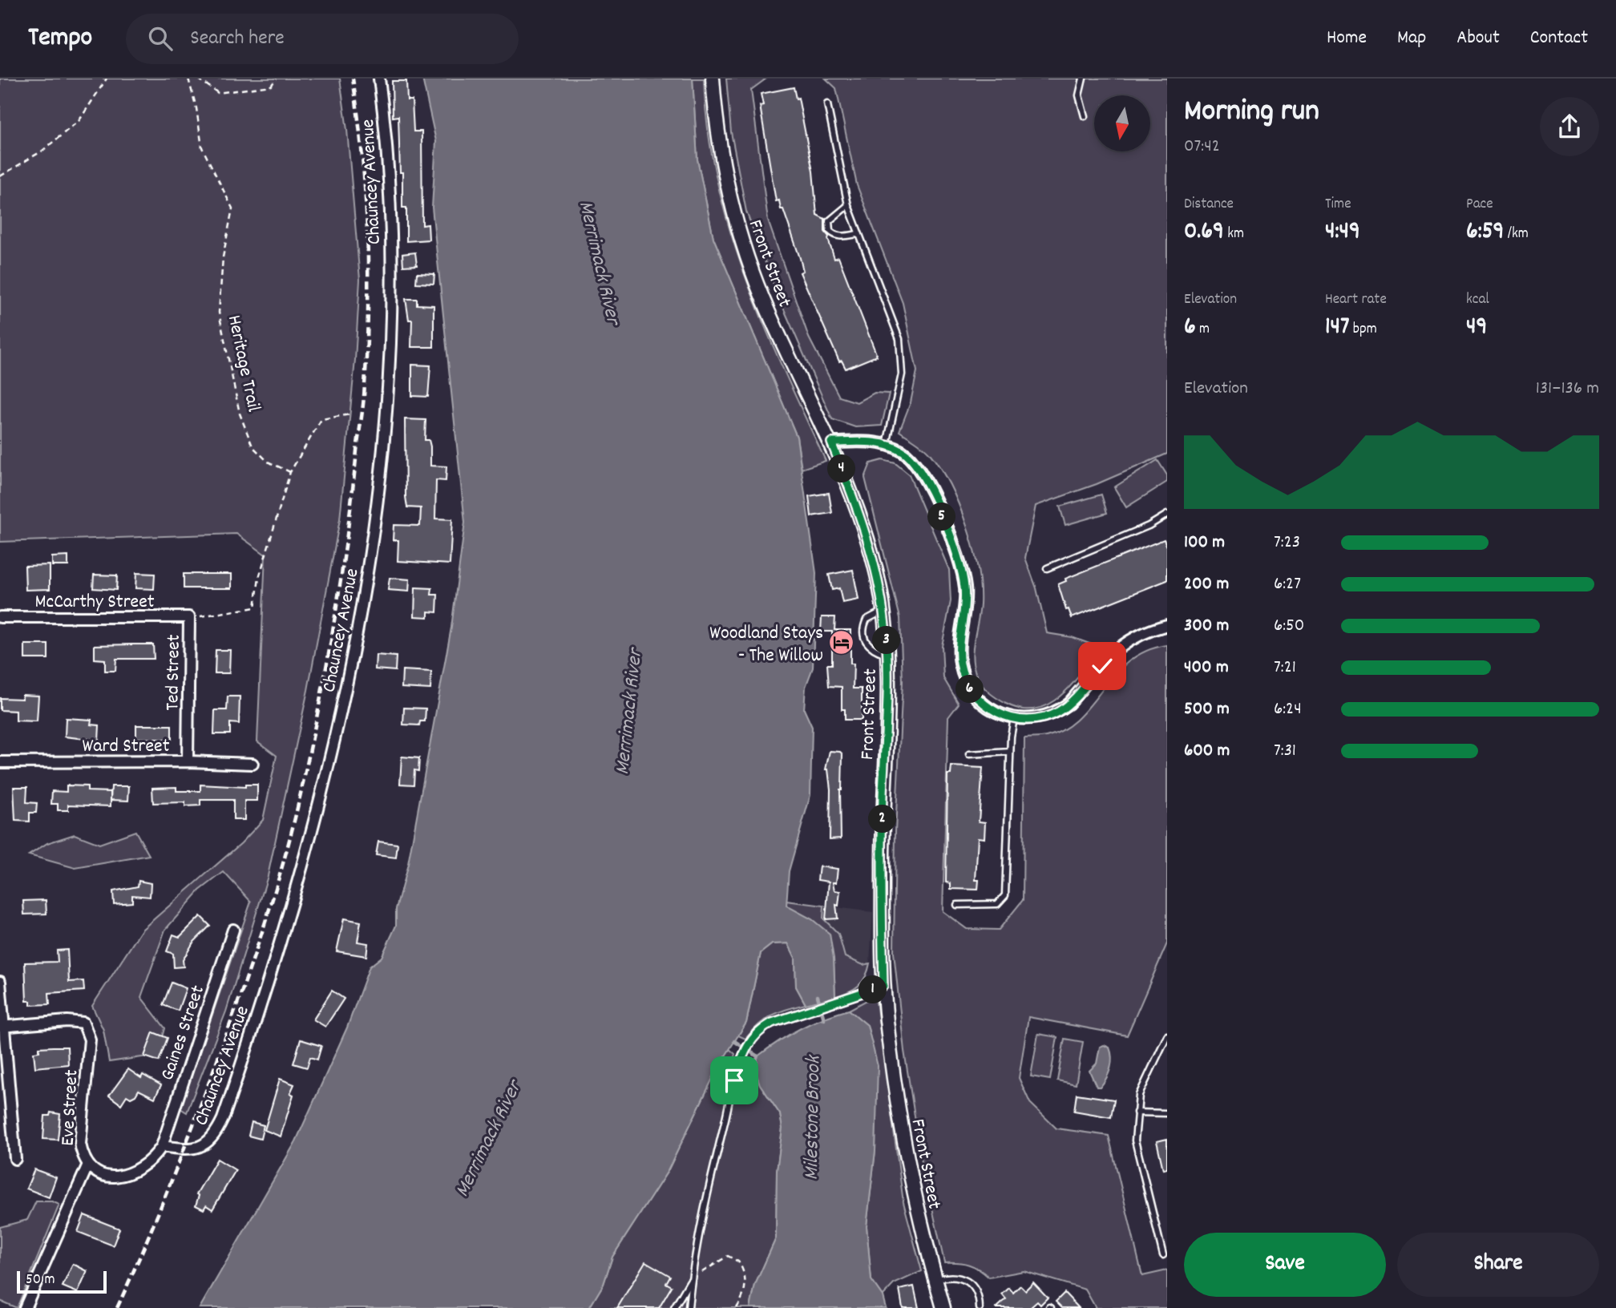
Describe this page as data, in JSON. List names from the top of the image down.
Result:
{
  "streets": {
    "main road": ["Front Street"],
    "street": [
      "Chauncey Avenue",
      "McCarthy Street",
      "Ted Street",
      "Ward Street",
      "Gaines Street",
      "Eve Street"
    ],
    "path": ["Heritage Trail"]
  },
  "crossings": [
    ["Chauncey Avenue", "Gaines Street"],
    ["Chauncey Avenue", "Eve Street"],
    ["McCarthy Street", "Ted Street"],
    ["Ted Street", "Ward Street"],
    ["Gaines Street", "Eve Street"]
  ],
  "water": ["Merrimack River", "Milestone Brook"],
  "places": {
    "hotel": ["Woodland Stays - The Willow"]
  },
  "scale_bar": "50 m",
  "north": "bottom",
  "page": {
    "header": "Tempo",
    "search": "Search here",
    "nav": [
      "Home",
      "Map",
      "About",
      "Contact"
    ],
    "heading": ["Morning run", "07:42"],
    "stats": [
      ["Distance", "0.69 km"],
      ["Time", "4:49"],
      ["Pace", "6:59 /km"],
      ["Elevation", "6 m"],
      ["Heart rate", "147 bpm"],
      ["kcal", "49"]
    ],
    "chart": ["Elevation", "131–136 m"],
    "pins": [
      "4",
      "5",
      "3",
      "6",
      "2",
      "1"
    ],
    "list": [
      {
        "name": "100 m",
        "note": "7:23"
      },
      {
        "name": "200 m",
        "note": "6:27"
      },
      {
        "name": "300 m",
        "note": "6:50"
      },
      {
        "name": "400 m",
        "note": "7:21"
      },
      {
        "name": "500 m",
        "note": "6:24"
      },
      {
        "name": "600 m",
        "note": "7:31"
      }
    ],
    "buttons": ["Save", "Share"],
    "scale": "50 m"
  }
}
